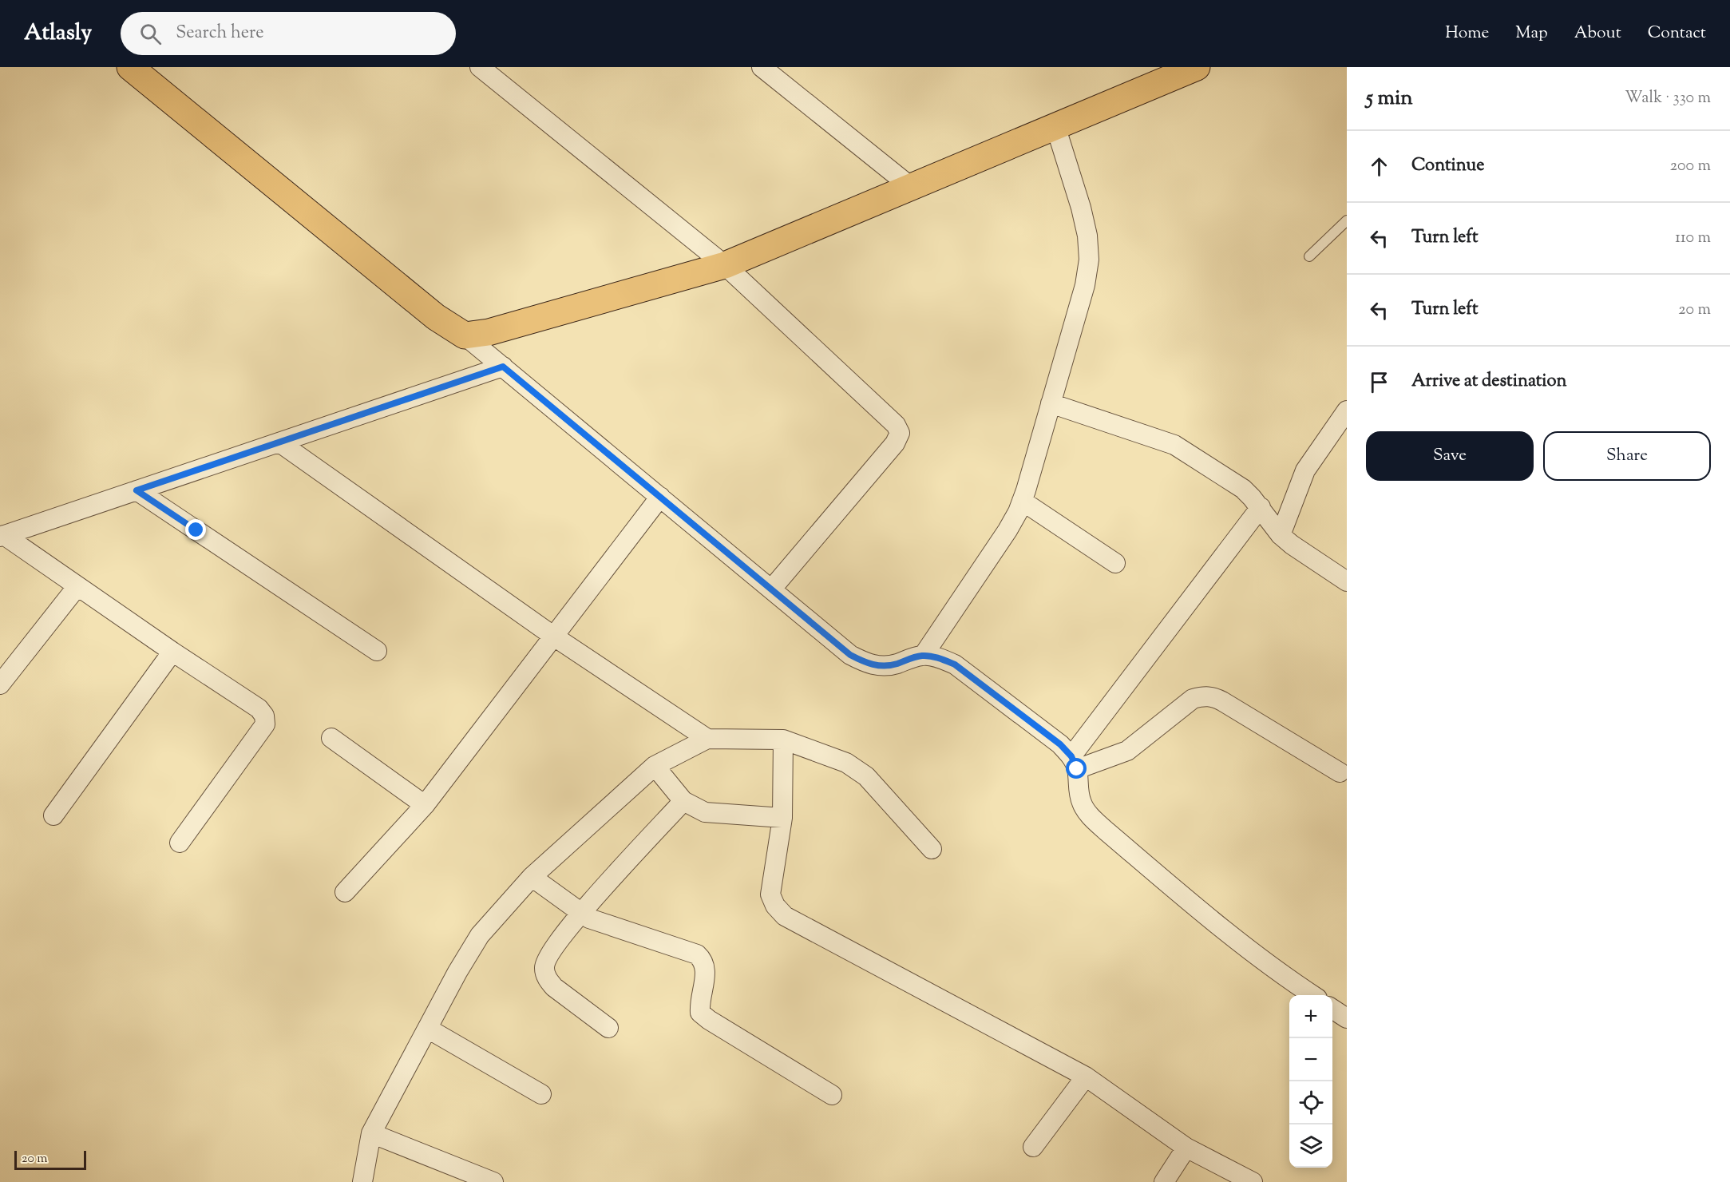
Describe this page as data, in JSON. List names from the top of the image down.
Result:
{
  "scale_bar": "20 m",
  "page": {
    "header": "Atlasly",
    "search": "Search here",
    "nav": [
      "Home",
      "Map",
      "About",
      "Contact"
    ],
    "heading": ["5 min", "Walk · 330 m"],
    "list": [
      ["Continue", "200 m"],
      ["Turn left", "110 m"],
      ["Turn left", "20 m"],
      "Arrive at destination"
    ],
    "buttons": ["Save", "Share"],
    "map_buttons": ["+", "−"],
    "scale": "20 m"
  }
}
